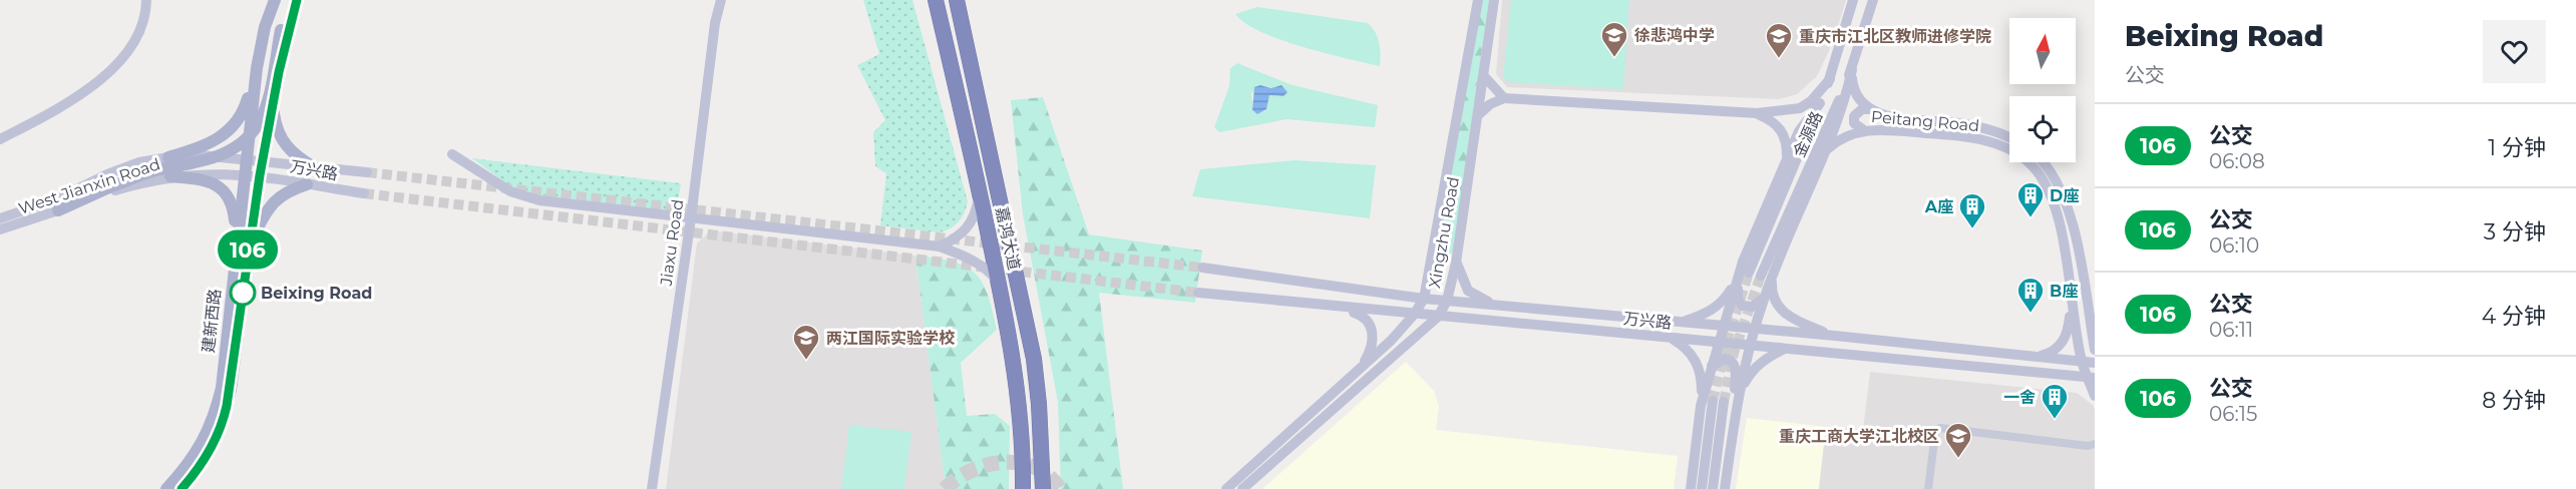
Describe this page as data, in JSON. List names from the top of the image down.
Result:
{
  "streets": {
    "highway": ["嘉鸿大道"],
    "main road": ["建新西路"],
    "street": [
      "Peitang Road",
      "金源路",
      "万兴路",
      "West Jianxin Road",
      "Xingzhu Road",
      "Jiaxu Road"
    ]
  },
  "crossings": [
    ["Peitang Road", "金源路"],
    ["Peitang Road", "万兴路"],
    ["万兴路", "West Jianxin Road"],
    ["万兴路", "Xingzhu Road"],
    ["万兴路", "建新西路"],
    ["West Jianxin Road", "建新西路"]
  ],
  "places": {
    "school or university": [
      "徐悲鸿中学",
      "重庆市江北区教师进修学院",
      "两江国际实验学校",
      "重庆工商大学江北校区"
    ],
    "building": [
      "D座",
      "A座",
      "B座",
      "一舍"
    ],
    "other": ["Beixing Road"]
  },
  "lines": ["bus line 106"],
  "north": "top",
  "page": {
    "on_map": "106",
    "heading": ["Beixing Road", "公交"],
    "list": [
      {
        "mark": "106",
        "name": "公交",
        "note": "06:08",
        "value": "1 分钟"
      },
      {
        "mark": "106",
        "name": "公交",
        "note": "06:10",
        "value": "3 分钟"
      },
      {
        "mark": "106",
        "name": "公交",
        "note": "06:11",
        "value": "4 分钟"
      },
      {
        "mark": "106",
        "name": "公交",
        "note": "06:15",
        "value": "8 分钟"
      }
    ]
  }
}
